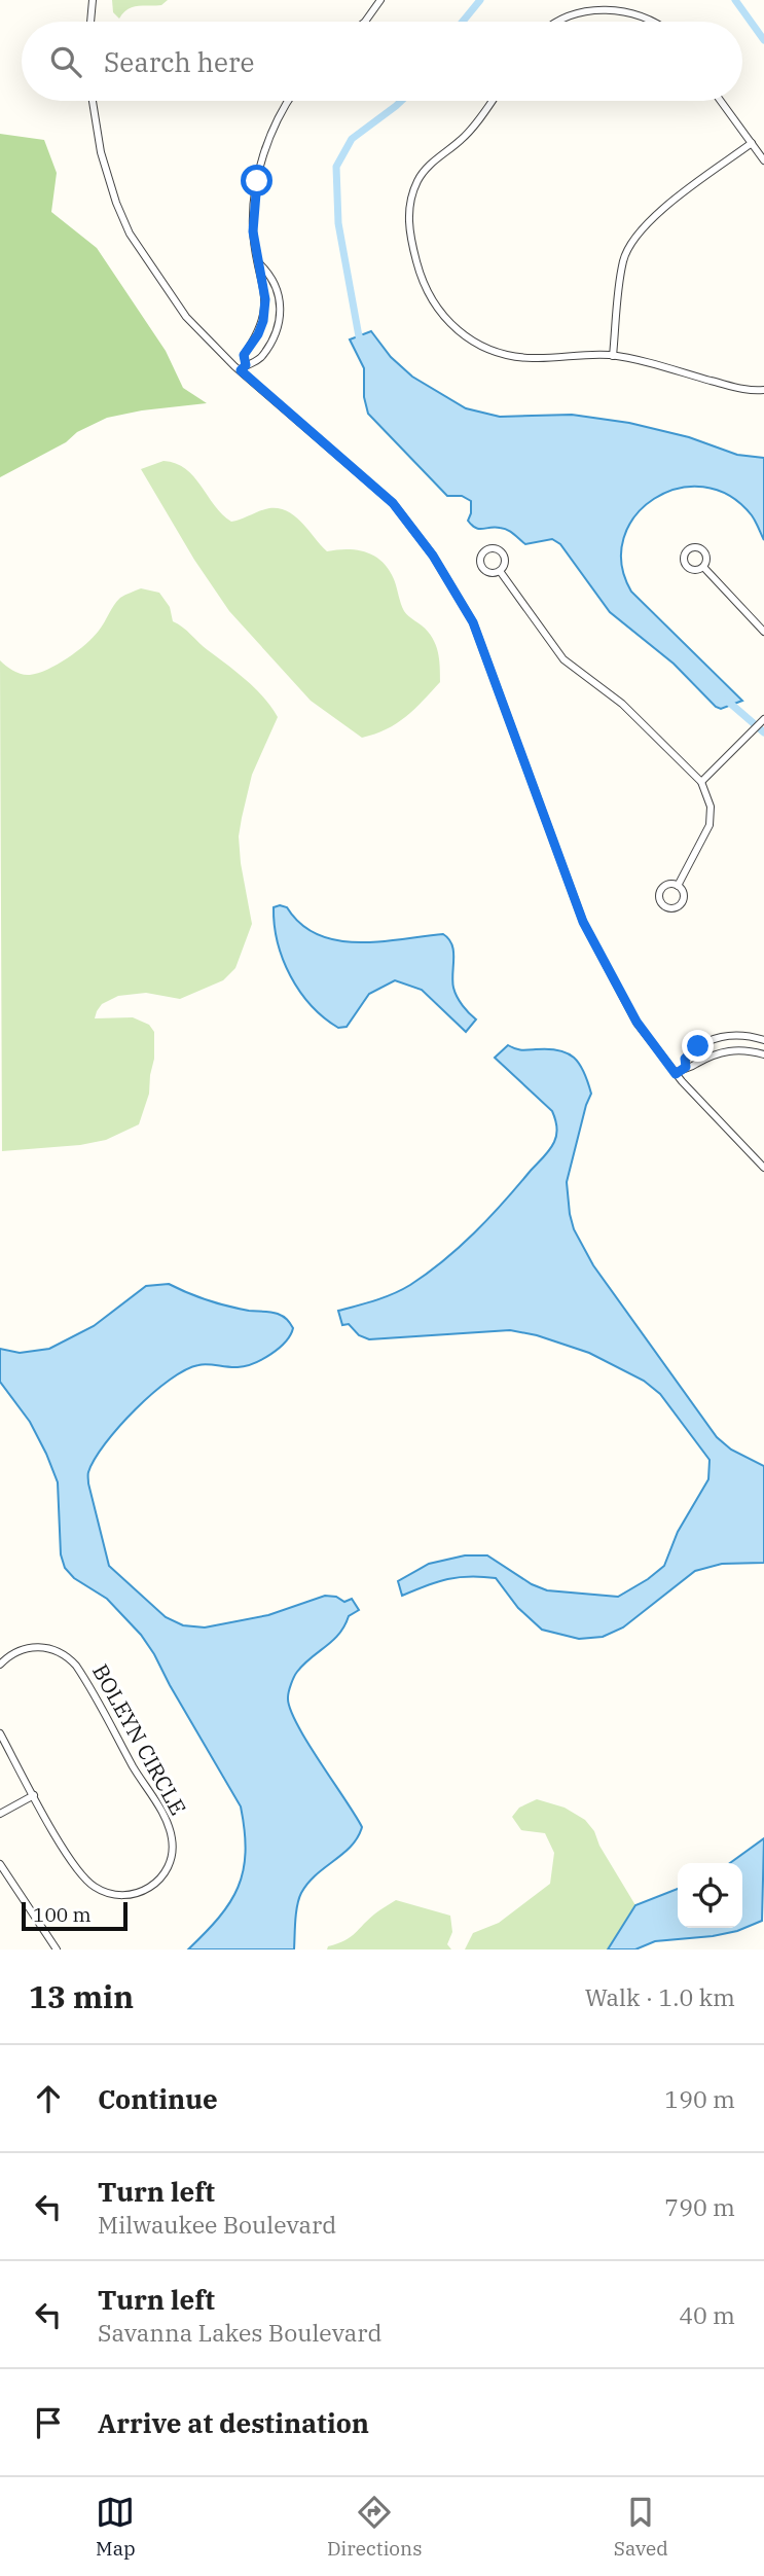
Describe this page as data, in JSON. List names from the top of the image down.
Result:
{
  "streets": {
    "street": ["BOLEYN CIRCLE"]
  },
  "scale_bar": "100 m",
  "page": {
    "search": "Search here",
    "scale": "100 m",
    "heading": ["13 min", "Walk · 1.0 km"],
    "list": [
      ["Continue", "190 m"],
      ["Turn left", "Milwaukee Boulevard", "790 m"],
      ["Turn left", "Savanna Lakes Boulevard", "40 m"],
      "Arrive at destination"
    ],
    "nav": ["Map", "Directions", "Saved"]
  }
}
